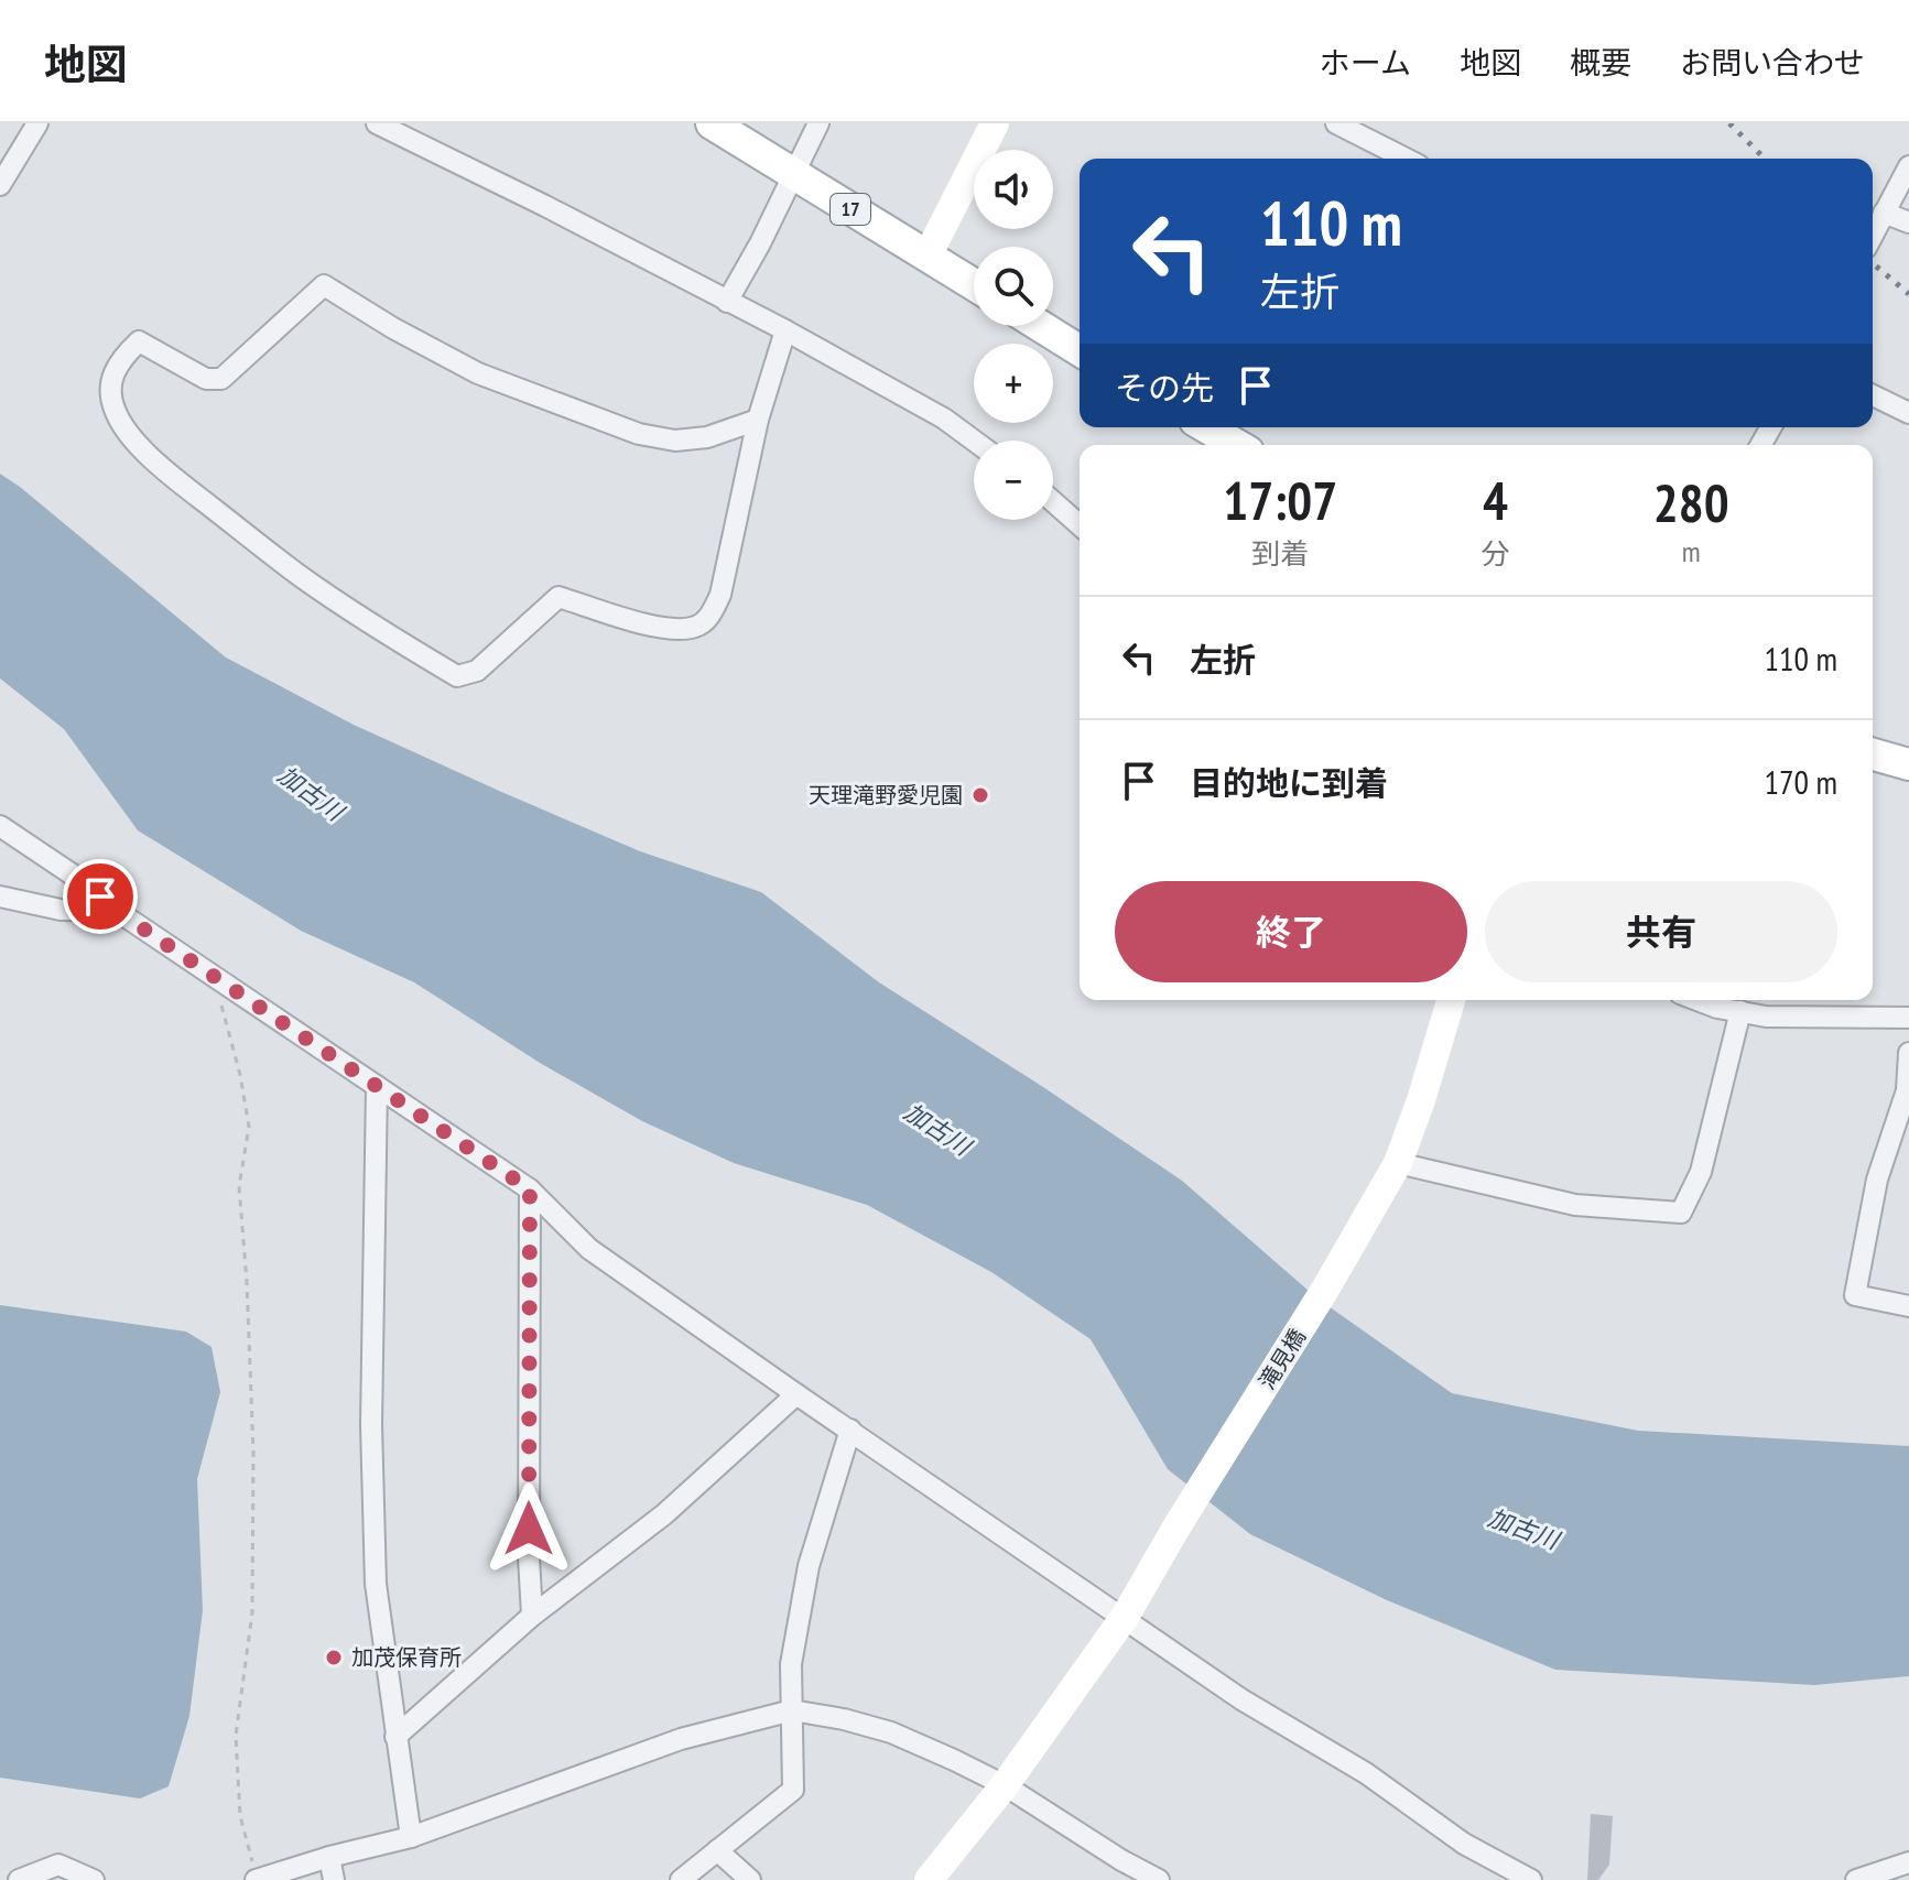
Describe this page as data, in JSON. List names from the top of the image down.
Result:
{
  "streets": {
    "main road": ["17"],
    "street": ["滝見橋"]
  },
  "water": ["加古川"],
  "places": ["天理滝野愛児園", "加茂保育所"],
  "page": {
    "header": "地図",
    "nav": [
      "ホーム",
      "地図",
      "概要",
      "お問い合わせ"
    ],
    "map_buttons": ["+", "−"],
    "turn": ["110 m", "左折"],
    "then": "その先",
    "eta": [
      "17:07",
      "到着",
      "4",
      "分",
      "280",
      "m"
    ],
    "list": [
      {
        "name": "左折",
        "value": "110 m"
      },
      {
        "name": "目的地に到着",
        "value": "170 m"
      }
    ],
    "buttons": ["終了", "共有"]
  }
}
